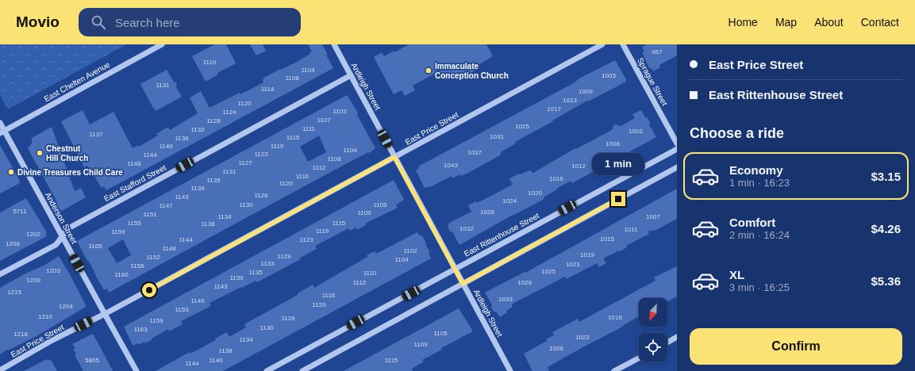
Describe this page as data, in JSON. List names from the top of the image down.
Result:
{
  "streets": {
    "street": [
      "East Chelten Avenue",
      "Sprague Street",
      "Ardleigh Street",
      "East Price Street",
      "East Stafford Street",
      "Anderson Street",
      "East Rittenhouse Street"
    ]
  },
  "crossings": [
    ["East Chelten Avenue", "Anderson Street"],
    ["Ardleigh Street", "East Price Street"],
    ["Ardleigh Street", "East Stafford Street"],
    ["Ardleigh Street", "East Rittenhouse Street"],
    ["East Price Street", "Anderson Street"],
    ["East Stafford Street", "Anderson Street"]
  ],
  "places": ["Immaculate Conception Church", "Chestnut Hill Church", "Divine Treasures Child Care"],
  "house_numbers": [
    "967",
    "1119",
    "1104",
    "1003",
    "1108",
    "1131",
    "1114",
    "1009",
    "1013",
    "1120",
    "1017",
    "1103",
    "1124",
    "1107",
    "1128",
    "1025",
    "1111",
    "1132",
    "1002",
    "1137",
    "1031",
    "1115",
    "1136",
    "1006",
    "1140",
    "1119",
    "1104",
    "1037",
    "1123",
    "1144",
    "1108",
    "1127",
    "1148",
    "1043",
    "1012",
    "1112",
    "1131",
    "1116",
    "1016",
    "1135",
    "1120",
    "1139",
    "1020",
    "1126",
    "1143",
    "1024",
    "1130",
    "1105",
    "1147",
    "5711",
    "1028",
    "1109",
    "1151",
    "1134",
    "1007",
    "1155",
    "1115",
    "1138",
    "1032",
    "1011",
    "1119",
    "1159",
    "1202",
    "1015",
    "1144",
    "1123",
    "1208",
    "1165",
    "1148",
    "1102",
    "1019",
    "1129",
    "1152",
    "1104",
    "1133",
    "1021",
    "1156",
    "1203",
    "1025",
    "1135",
    "1110",
    "1160",
    "1139",
    "1209",
    "1112",
    "1029",
    "1143",
    "1215",
    "1118",
    "1033",
    "1149",
    "1120",
    "1204",
    "1153",
    "1210",
    "1016",
    "1126",
    "1159",
    "1130",
    "1163",
    "1105",
    "1218",
    "1022",
    "1134",
    "1109",
    "1026",
    "1138",
    "5805",
    "1140",
    "1115",
    "1144"
  ],
  "north": "bottom left",
  "page": {
    "header": "Movio",
    "search": "Search here",
    "nav": [
      "Home",
      "Map",
      "About",
      "Contact"
    ],
    "banner": ["East Price Street", "East Rittenhouse Street"],
    "heading": "Choose a ride",
    "list": [
      {
        "name": "Economy",
        "note": "1 min · 16:23",
        "value": "$3.15"
      },
      {
        "name": "Comfort",
        "note": "2 min · 16:24",
        "value": "$4.26"
      },
      {
        "name": "XL",
        "note": "3 min · 16:25",
        "value": "$5.36"
      }
    ],
    "bubble": "1 min",
    "buttons": "Confirm"
  }
}
